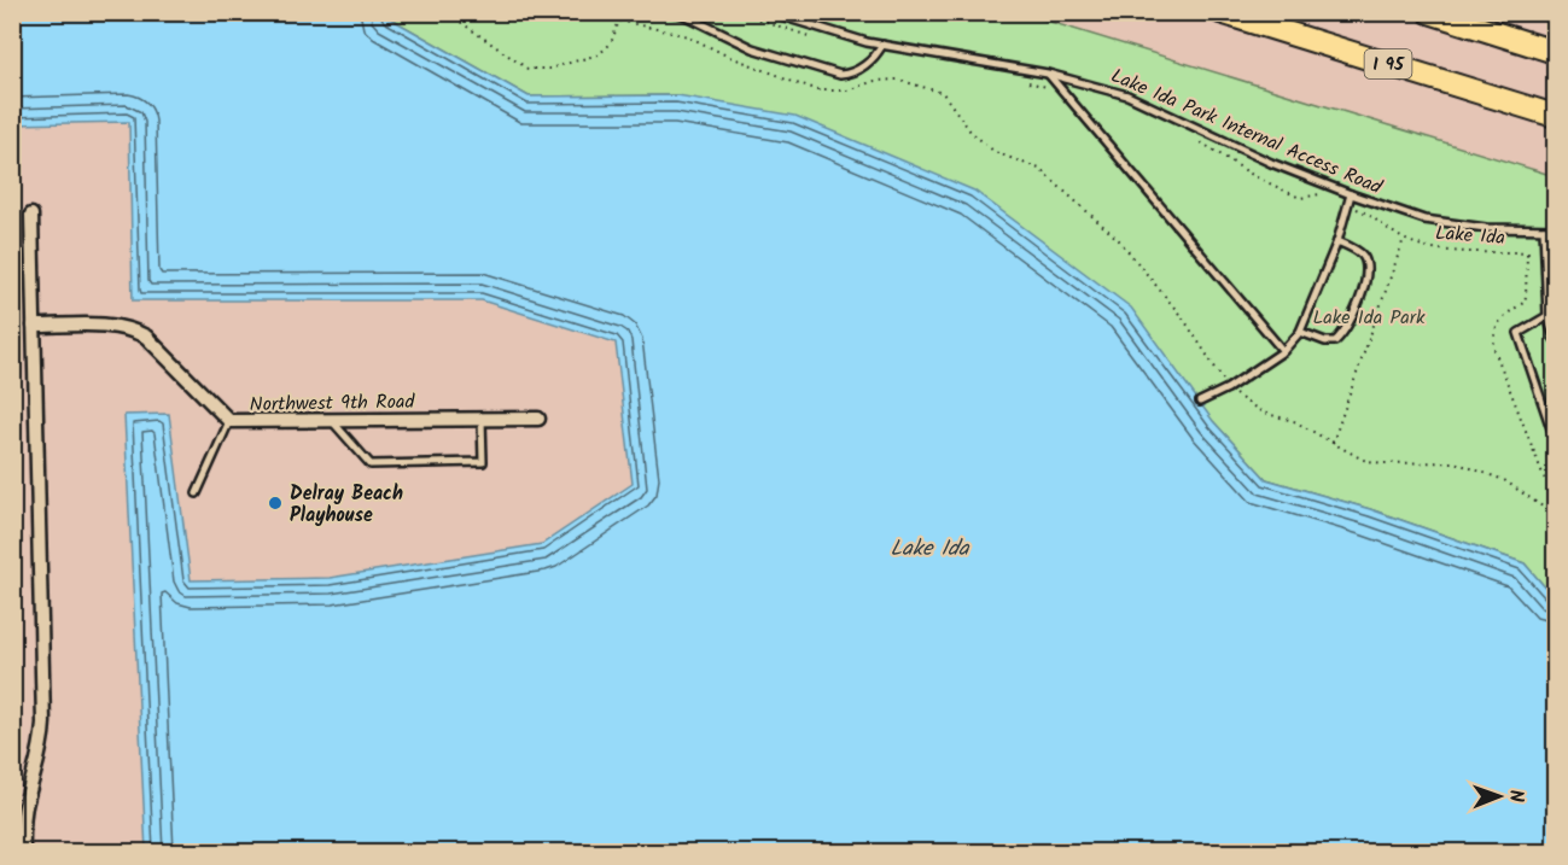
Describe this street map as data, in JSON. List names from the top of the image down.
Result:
{
  "streets": {
    "highway": ["I 95"],
    "street": ["Northwest 9th Road"],
    "lane": ["Lake Ida Park Internal Access Road"],
    "path": ["Lake Ida"]
  },
  "water": ["Lake Ida"],
  "parks": ["Lake Ida Park"],
  "places": ["Delray Beach Playhouse"],
  "north": "right"
}
